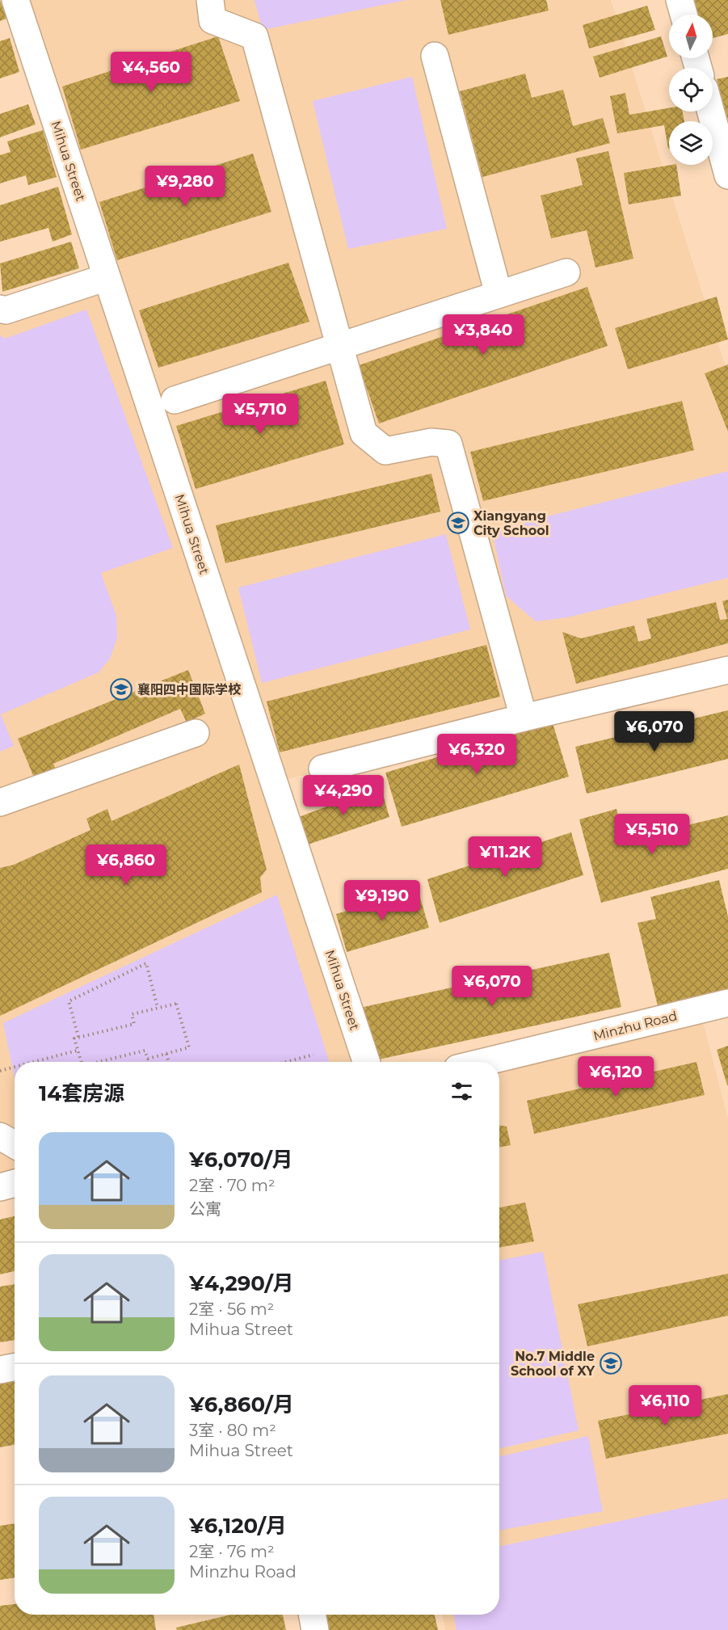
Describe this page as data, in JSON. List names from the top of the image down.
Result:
{
  "streets": {
    "street": ["Mihua Street", "Minzhu Road"]
  },
  "places": {
    "school or university": ["Xiangyang City School", "襄阳四中国际学校", "No.7 Middle School of XY"]
  },
  "north": "top",
  "page": {
    "price": [
      "¥4,560",
      "¥9,280",
      "¥3,840",
      "¥5,710",
      "¥6,070",
      "¥6,320",
      "¥4,290",
      "¥5,510",
      "¥11.2K",
      "¥6,860",
      "¥9,190",
      "¥6,070",
      "¥6,120",
      "¥6,110"
    ],
    "heading": "14套房源",
    "list": [
      {
        "name": "¥6,070/月",
        "note": "2室 · 70 m² · 公寓"
      },
      {
        "name": "¥4,290/月",
        "note": "2室 · 56 m² · Mihua Street"
      },
      {
        "name": "¥6,860/月",
        "note": "3室 · 80 m² · Mihua Street"
      },
      {
        "name": "¥6,120/月",
        "note": "2室 · 76 m² · Minzhu Road"
      }
    ]
  }
}
